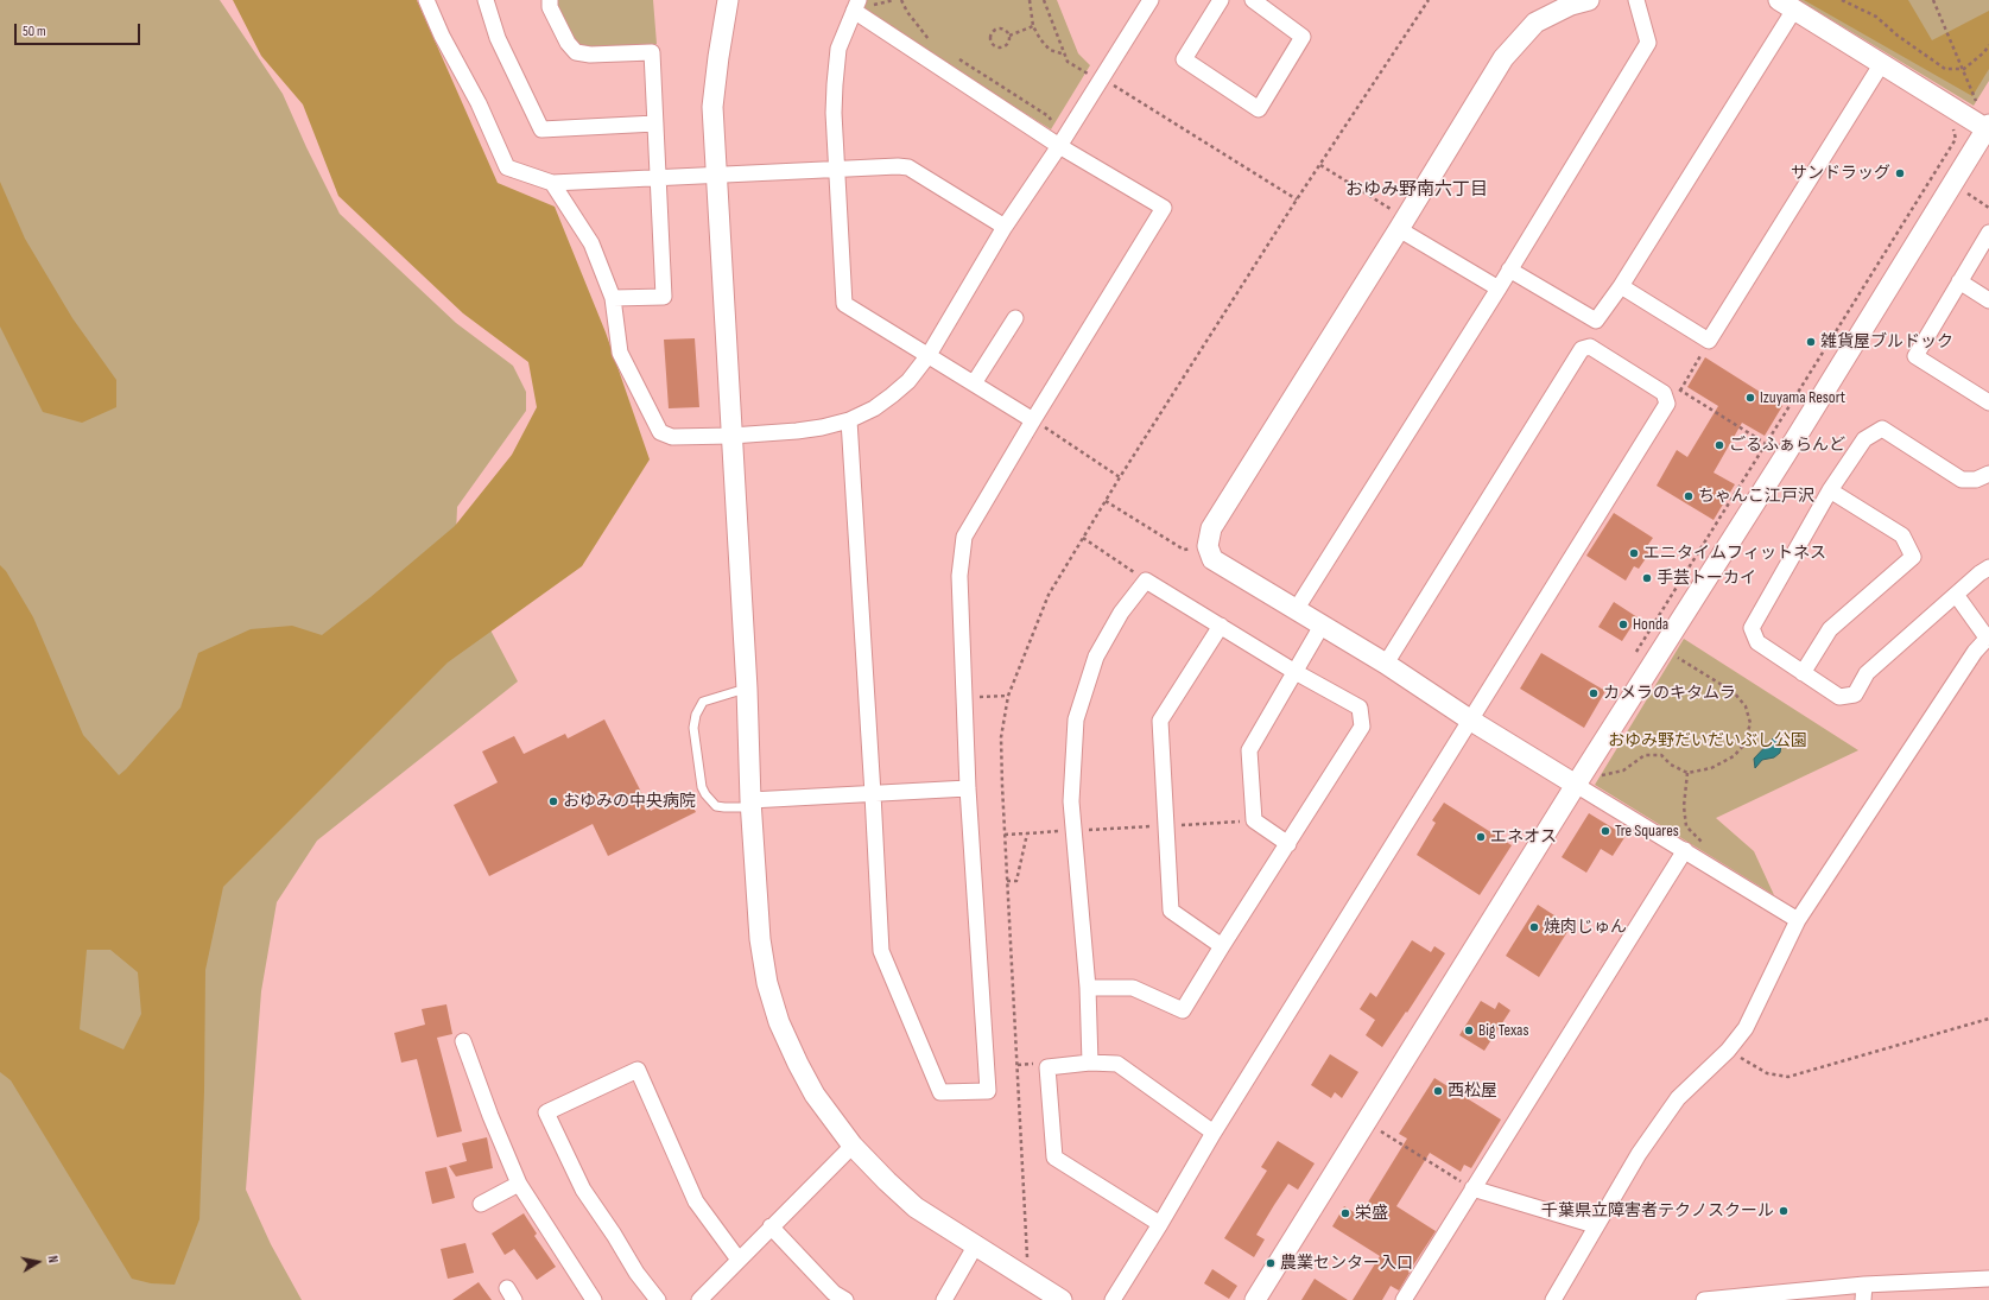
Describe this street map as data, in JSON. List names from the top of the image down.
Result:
{
  "districts": ["おゆみ野南六丁目"],
  "parks": ["おゆみ野だいだいぶし公園"],
  "places": [
    "サンドラッグ",
    "雑貨屋ブルドック",
    "Izuyama Resort",
    "ごるふぁらんど",
    "ちゃんこ江戸沢",
    "エニタイムフィットネス",
    "手芸トーカイ",
    "Honda",
    "カメラのキタムラ",
    "おゆみの中央病院",
    "Tre Squares",
    "エネオス",
    "焼肉じゅん",
    "Big Texas",
    "西松屋",
    "千葉県立障害者テクノスクール",
    "栄盛",
    "農業センター入口"
  ],
  "scale_bar": "50 m",
  "north": "right"
}
